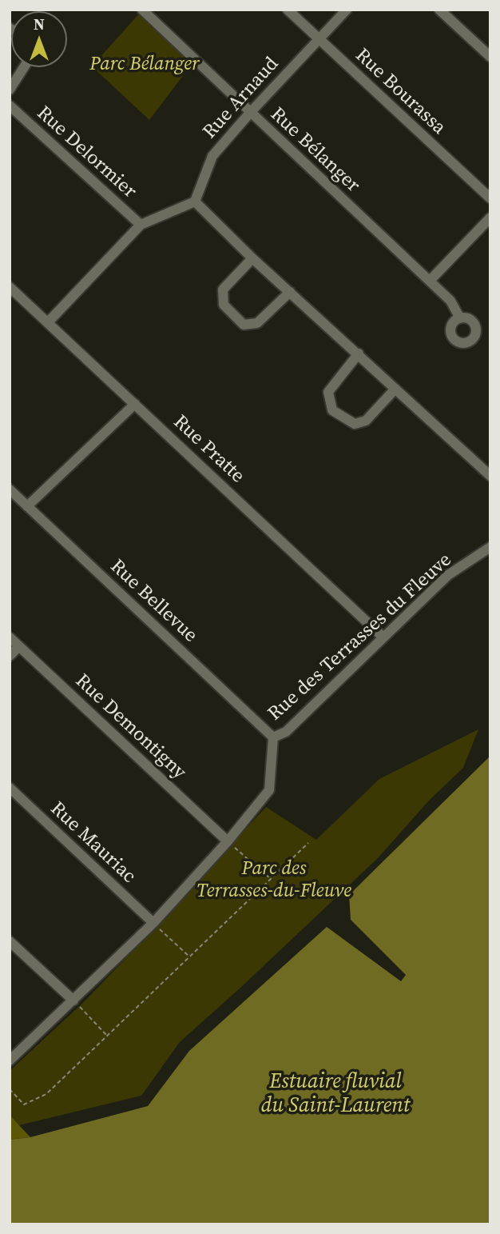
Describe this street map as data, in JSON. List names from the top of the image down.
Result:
{
  "streets": {
    "street": [
      "Rue Bourassa",
      "Rue Arnaud",
      "Rue Bélanger",
      "Rue Delormier",
      "Rue Pratte",
      "Rue Bellevue",
      "Rue des Terrasses du Fleuve",
      "Rue Demontigny",
      "Rue Mauriac"
    ]
  },
  "crossings": [
    ["Rue Bourassa", "Rue Arnaud"],
    ["Rue Arnaud", "Rue Bélanger"],
    ["Rue Pratte", "Rue des Terrasses du Fleuve"],
    ["Rue Bellevue", "Rue des Terrasses du Fleuve"],
    ["Rue des Terrasses du Fleuve", "Rue Demontigny"],
    ["Rue des Terrasses du Fleuve", "Rue Mauriac"]
  ],
  "water": ["Estuaire fluvial du Saint-Laurent"],
  "parks": ["Parc Bélanger", "Parc des Terrasses-du-Fleuve"],
  "north": "top"
}
